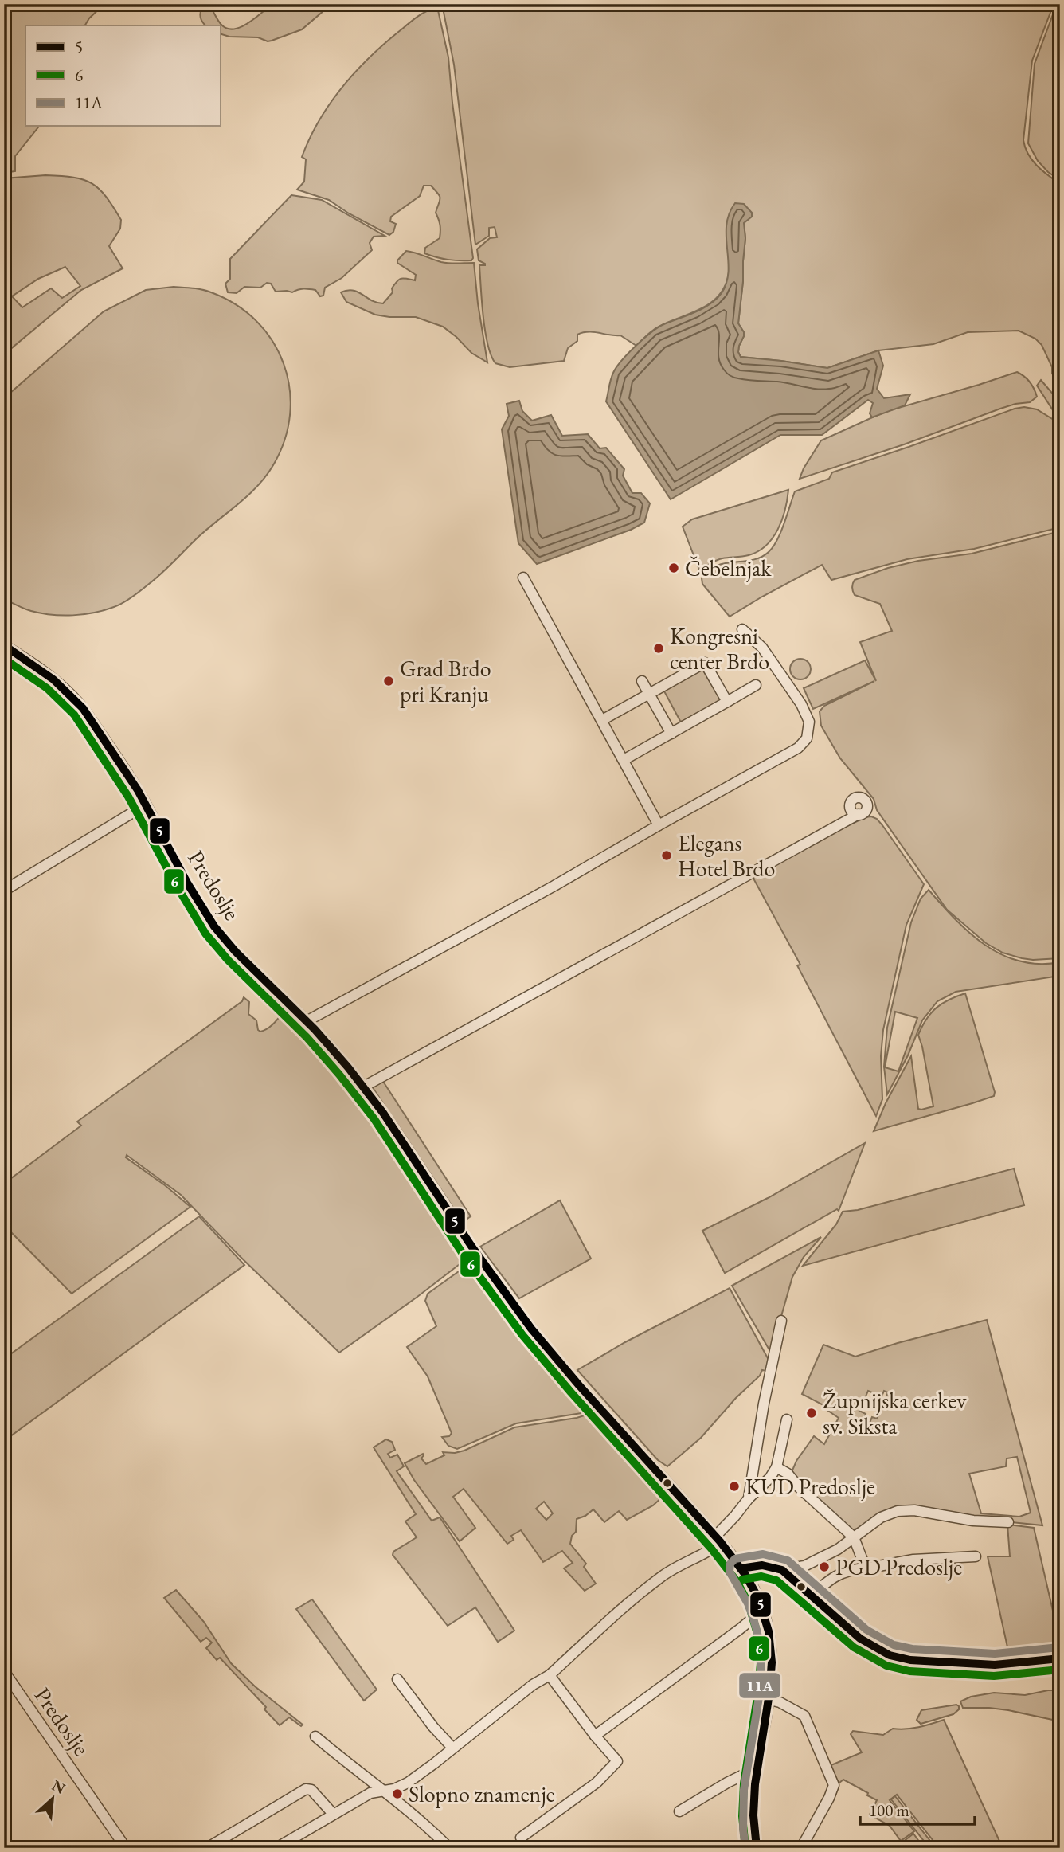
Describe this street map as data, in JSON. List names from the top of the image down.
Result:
{
  "streets": {
    "street": ["Predoslje"]
  },
  "places": [
    "Čebelnjak",
    "Kongresni center Brdo",
    "Grad Brdo pri Kranju",
    "Elegans Hotel Brdo",
    "Župnijska cerkev sv. Siksta",
    "KUD Predoslje",
    "PGD Predoslje",
    "Slopno znamenje"
  ],
  "lines": ["transit line 5", "transit line 6", "transit line 11A"],
  "legend": ["5", "6", "11A"],
  "scale_bar": "100 m",
  "north": "top right"
}
